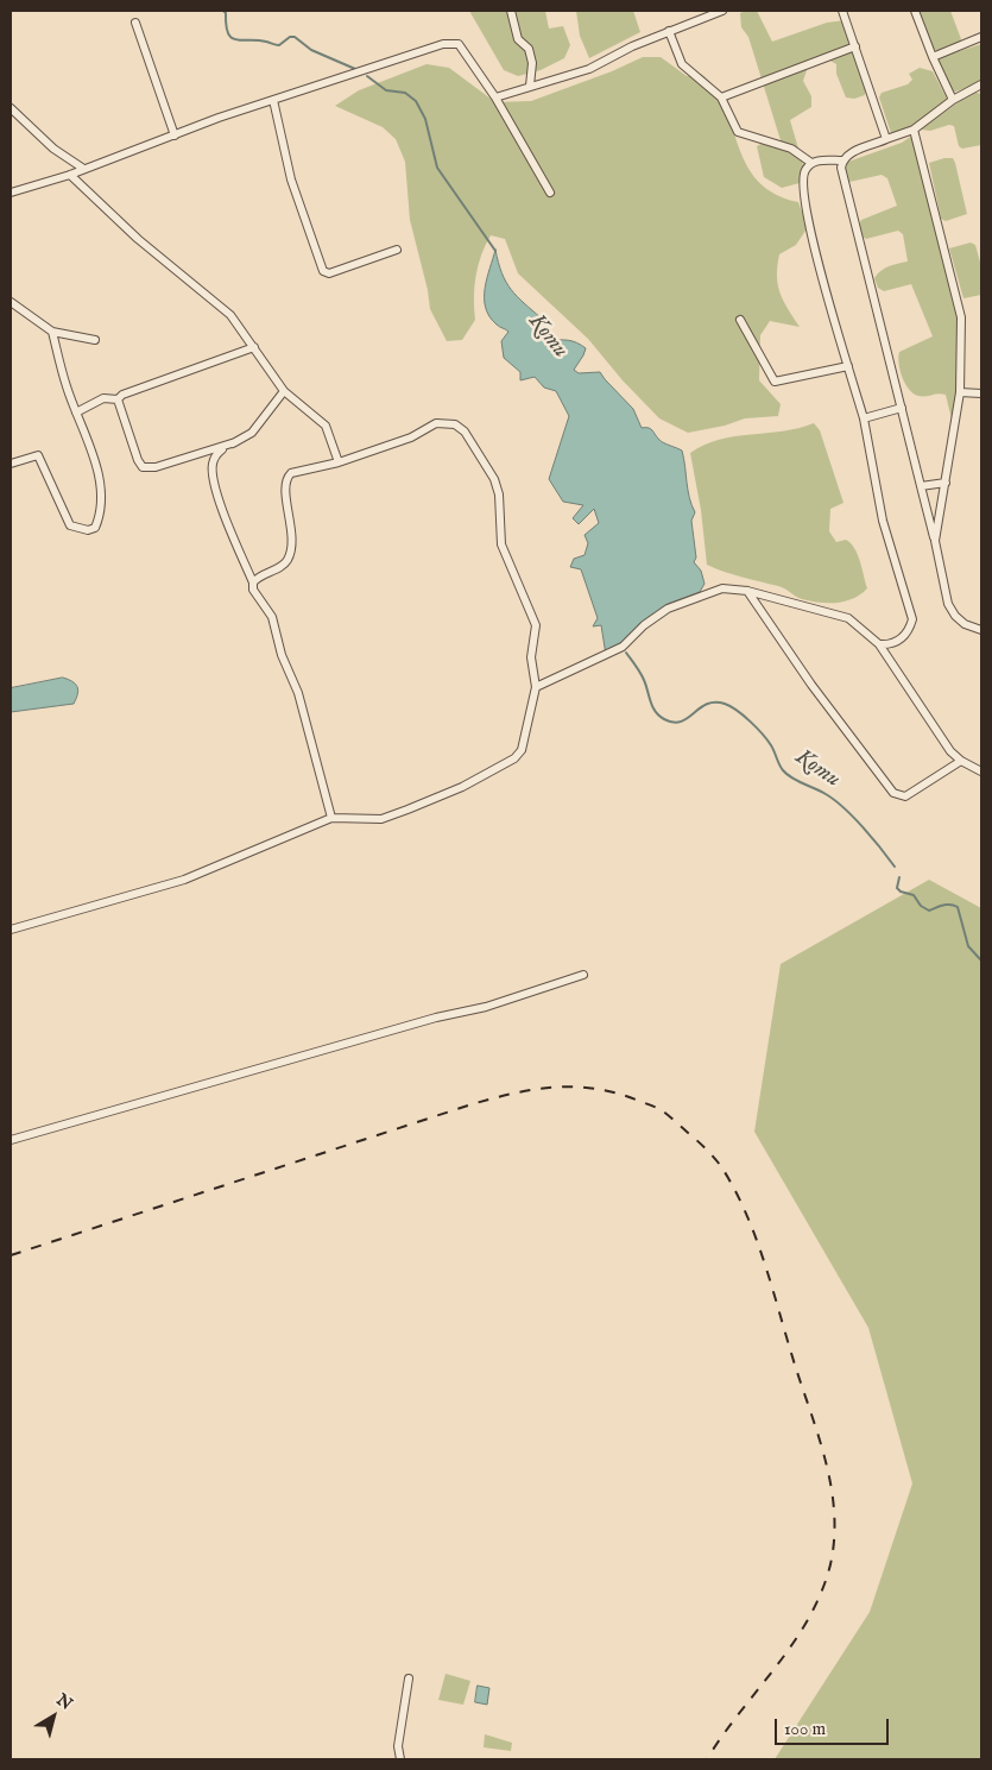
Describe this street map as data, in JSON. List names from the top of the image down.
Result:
{
  "water": ["Komu"],
  "scale_bar": "100 m",
  "north": "top right"
}
